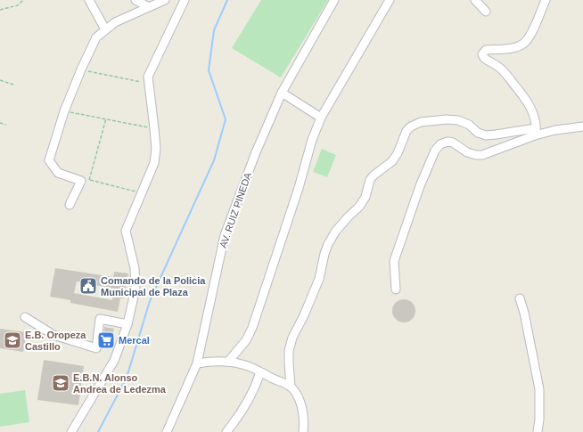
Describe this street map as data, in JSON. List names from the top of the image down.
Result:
{
  "streets": {
    "street": ["AV. RUIZ PINEDA"]
  },
  "places": {
    "public building": ["Comando de la Policia Municipal de Plaza"],
    "school or university": ["E.B. Oropeza Castillo", "E.B.N. Alonso Andrea de Ledezma"],
    "supermarket": ["Mercal"]
  }
}
